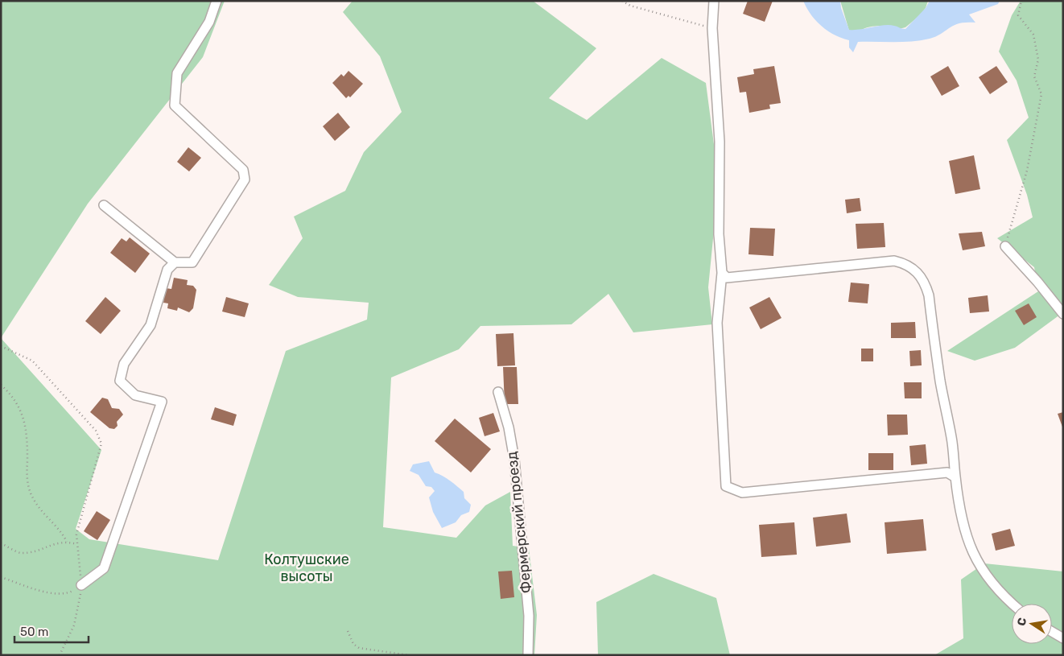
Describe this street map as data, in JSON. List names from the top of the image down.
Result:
{
  "streets": {
    "street": ["Фермерский проезд"]
  },
  "parks": ["Колтушские высоты"],
  "scale_bar": "50 m",
  "north": "left"
}
